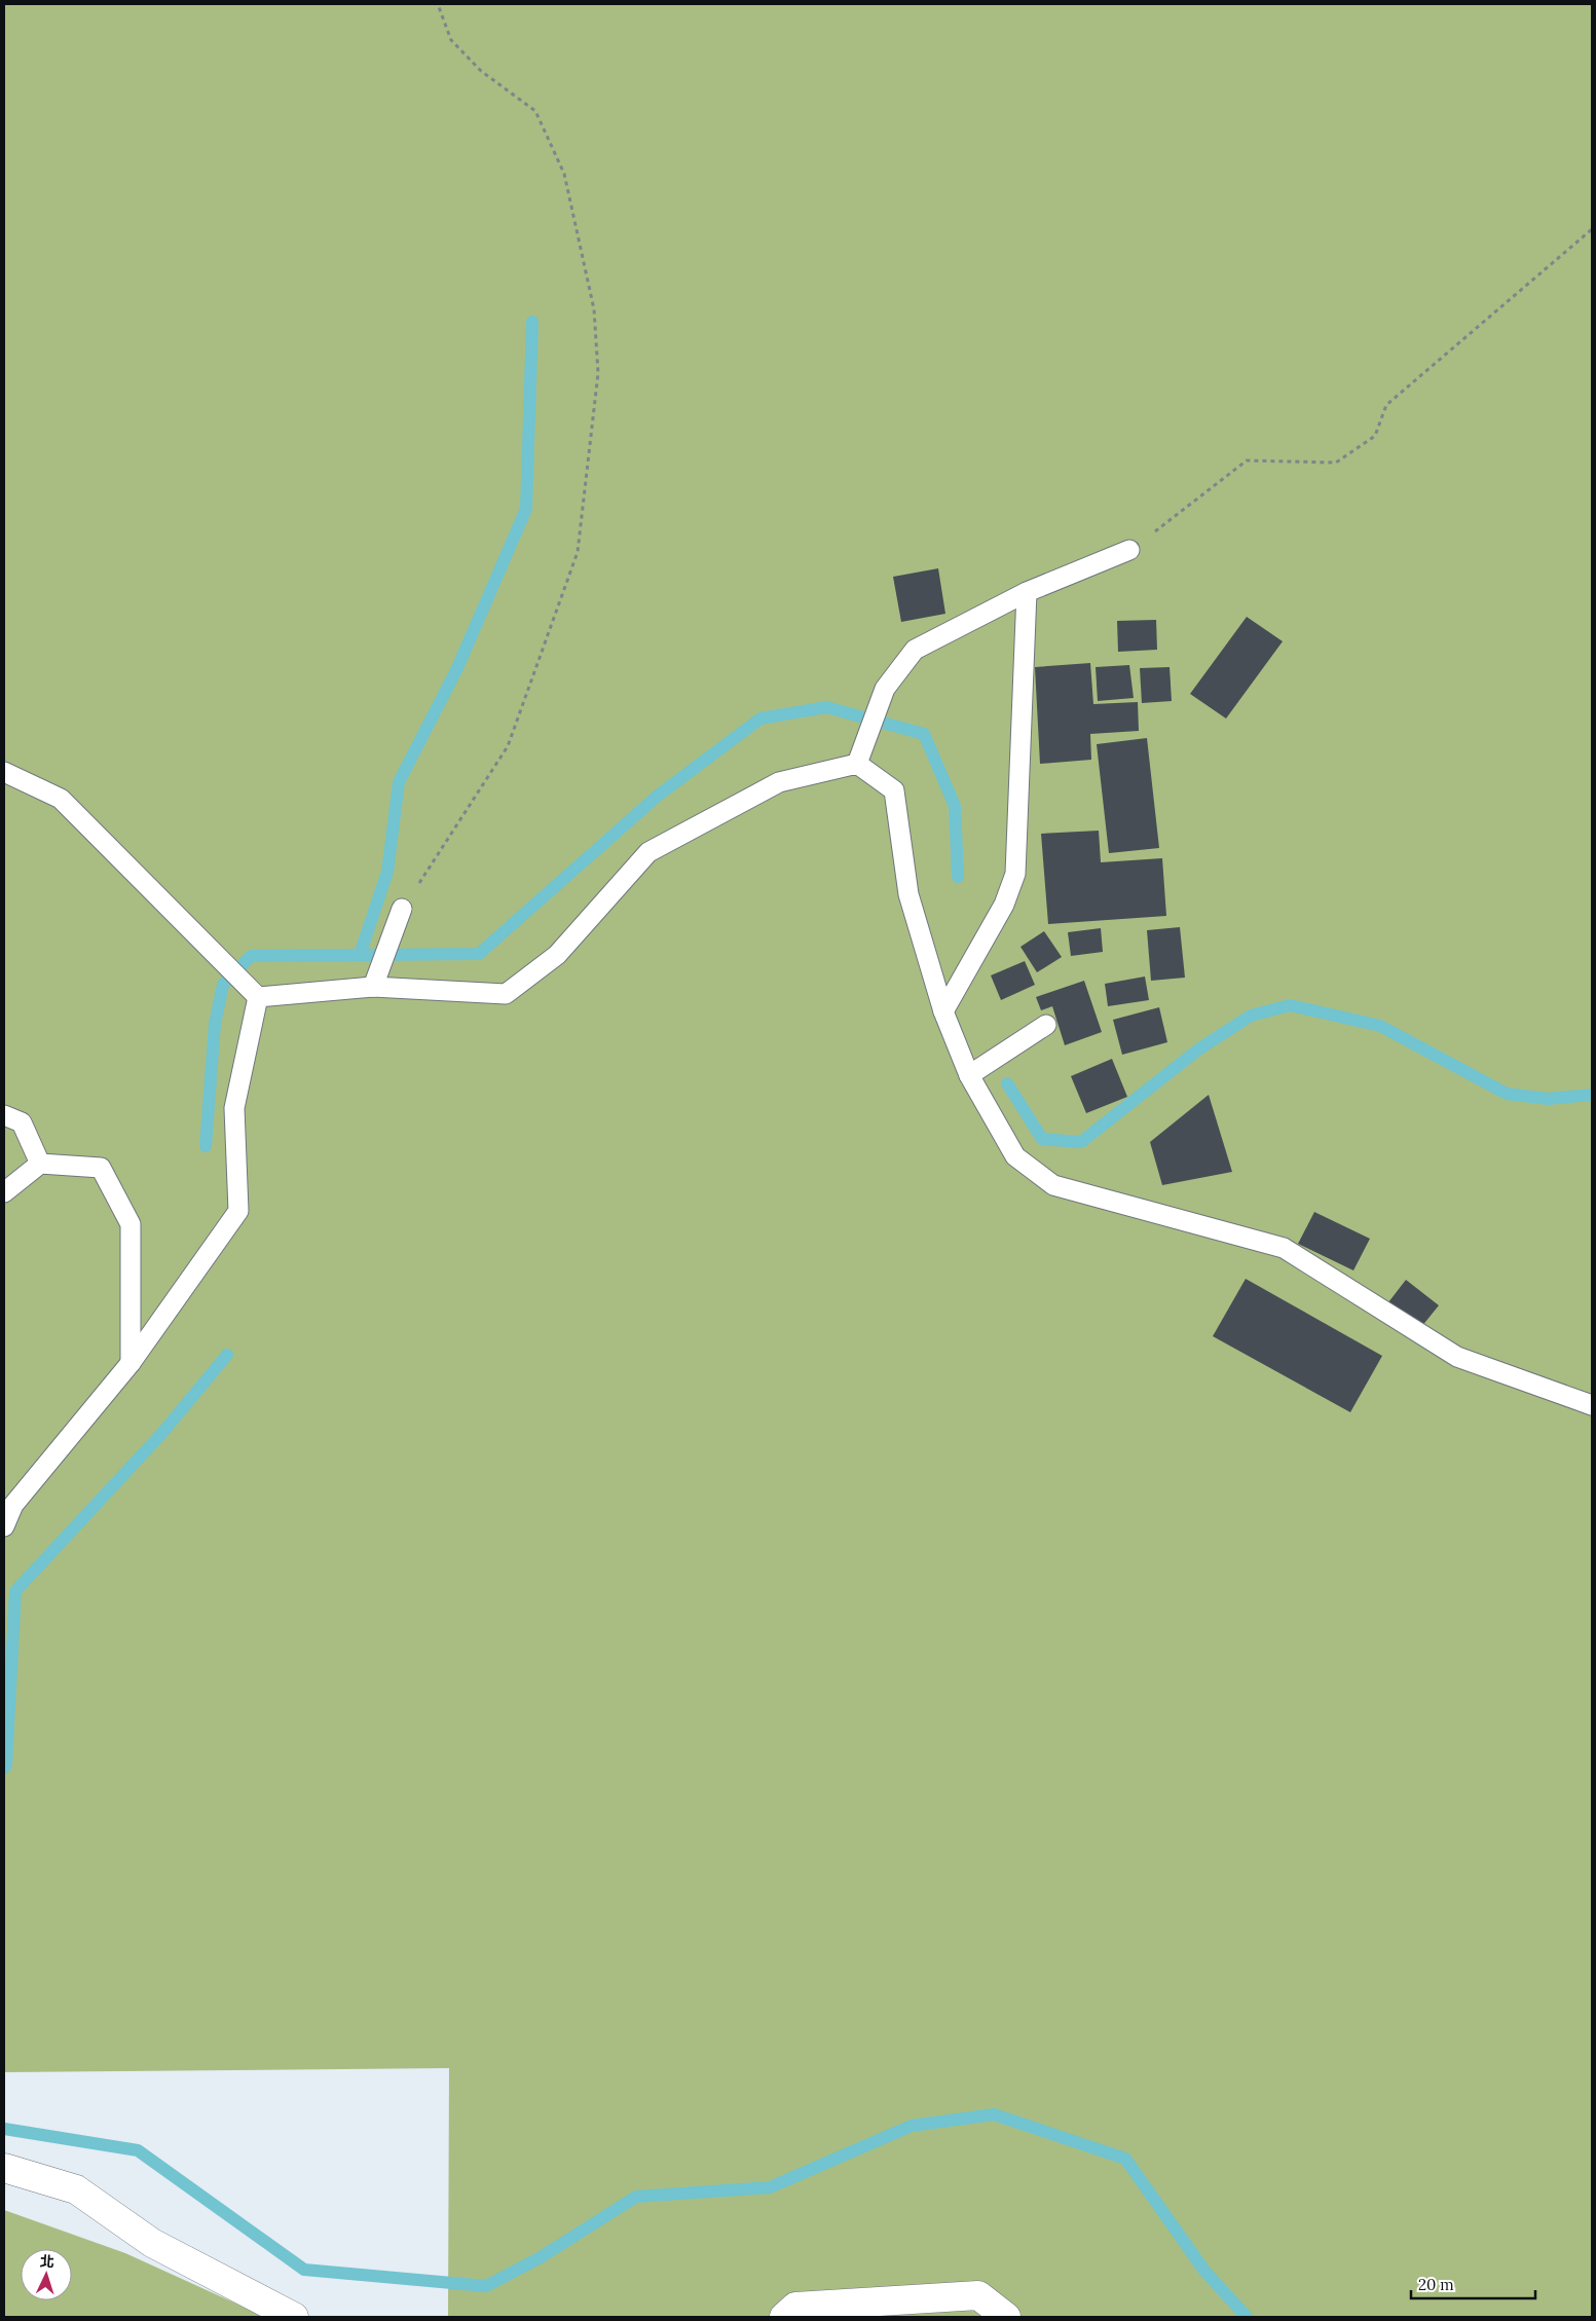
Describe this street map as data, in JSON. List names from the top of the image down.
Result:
{
  "scale_bar": "20 m",
  "north": "top"
}
